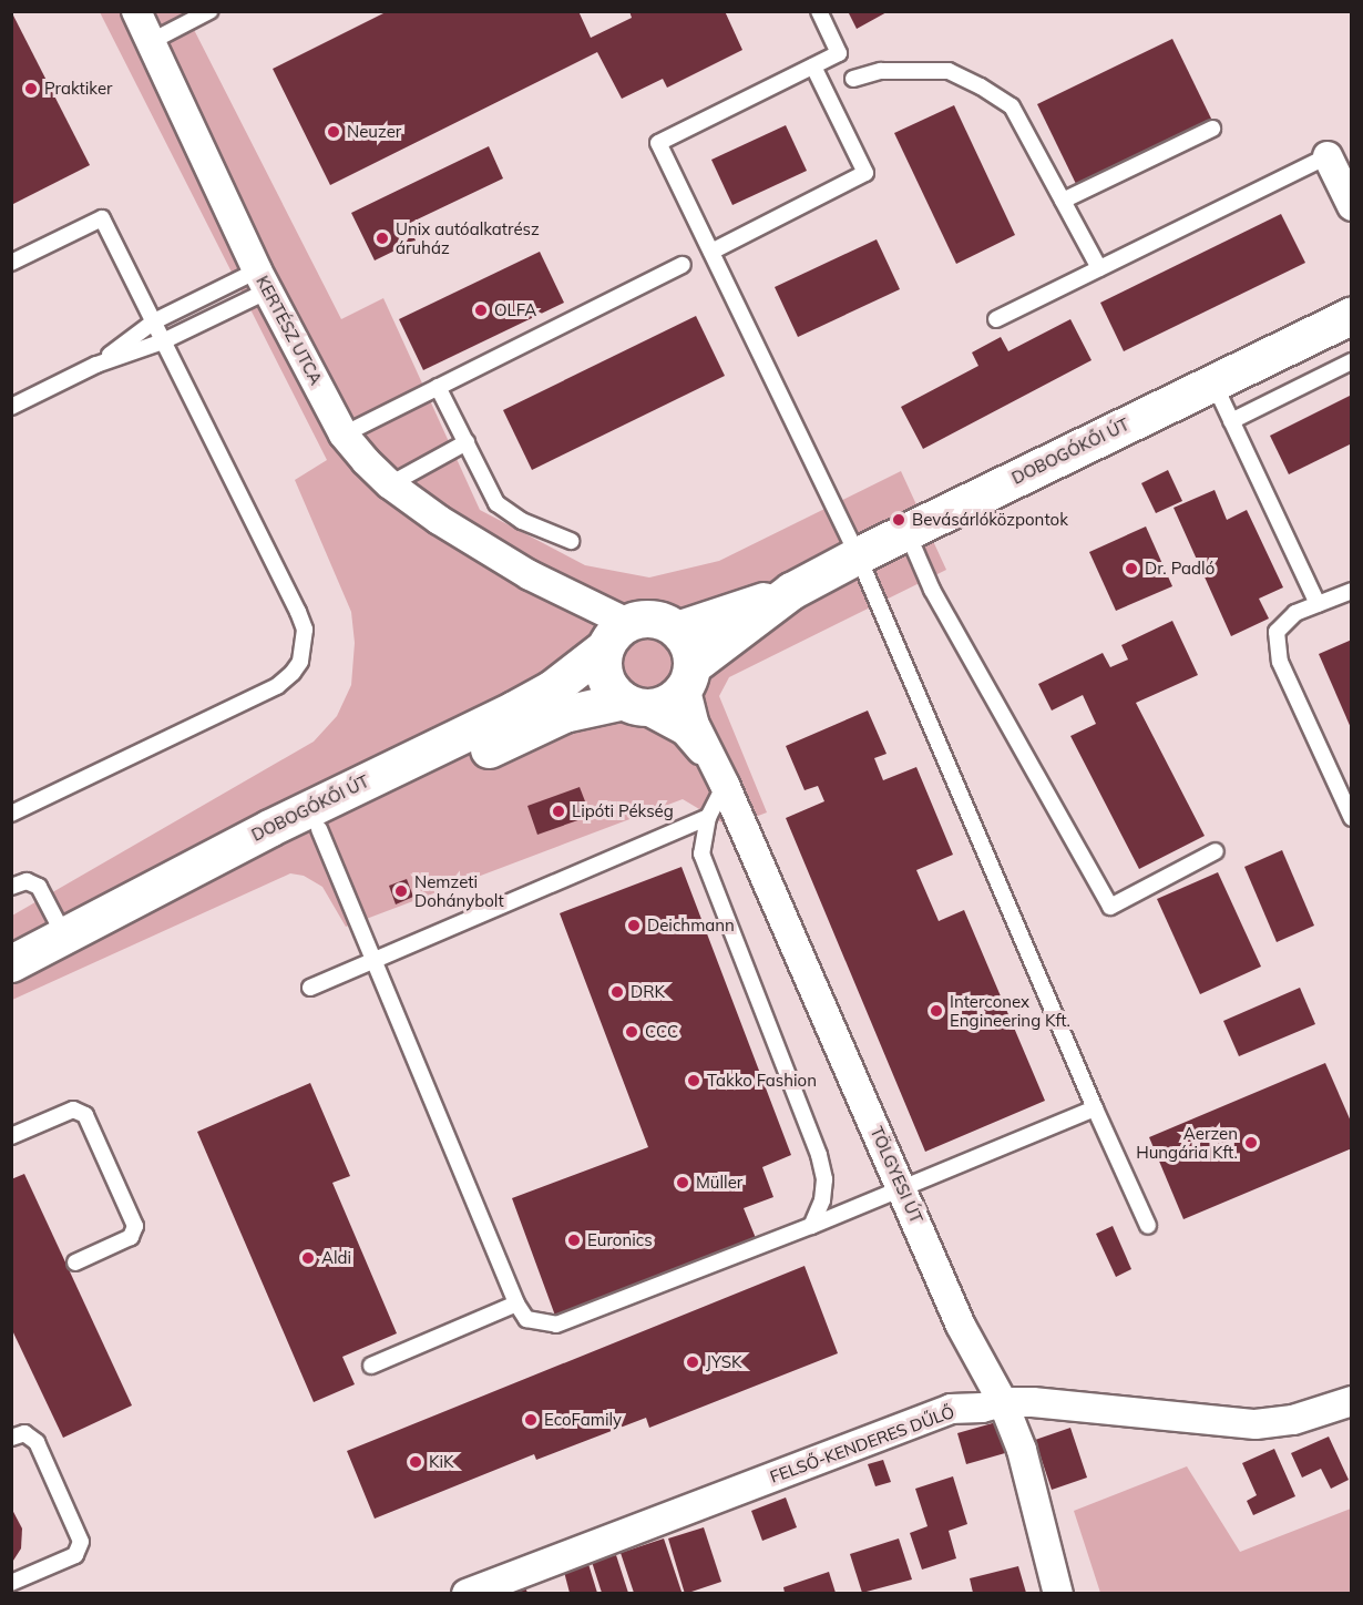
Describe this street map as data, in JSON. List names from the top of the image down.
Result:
{
  "streets": {
    "main road": ["DOBOGÓKŐI ÚT"],
    "street": ["KERTÉSZ UTCA", "TÖLGYESI ÚT", "FELSŐ-KENDERES DŰLŐ"]
  },
  "crossings": [
    ["KERTÉSZ UTCA", "DOBOGÓKŐI ÚT"],
    ["KERTÉSZ UTCA", "TÖLGYESI ÚT"],
    ["DOBOGÓKŐI ÚT", "TÖLGYESI ÚT"],
    ["TÖLGYESI ÚT", "FELSŐ-KENDERES DŰLŐ"]
  ],
  "places": [
    "Praktiker",
    "Neuzer",
    "Unix autóalkatrész áruház",
    "OLFA",
    "Bevásárlóközpontok",
    "Dr. Padló",
    "Lipóti Pékség",
    "Nemzeti Dohánybolt",
    "Deichmann",
    "DRK",
    "Interconex Engineering Kft.",
    "CCC",
    "Takko Fashion",
    "Aerzen Hungária Kft.",
    "Müller",
    "Euronics",
    "Aldi",
    "JYSK",
    "EcoFamily",
    "KiK"
  ]
}
